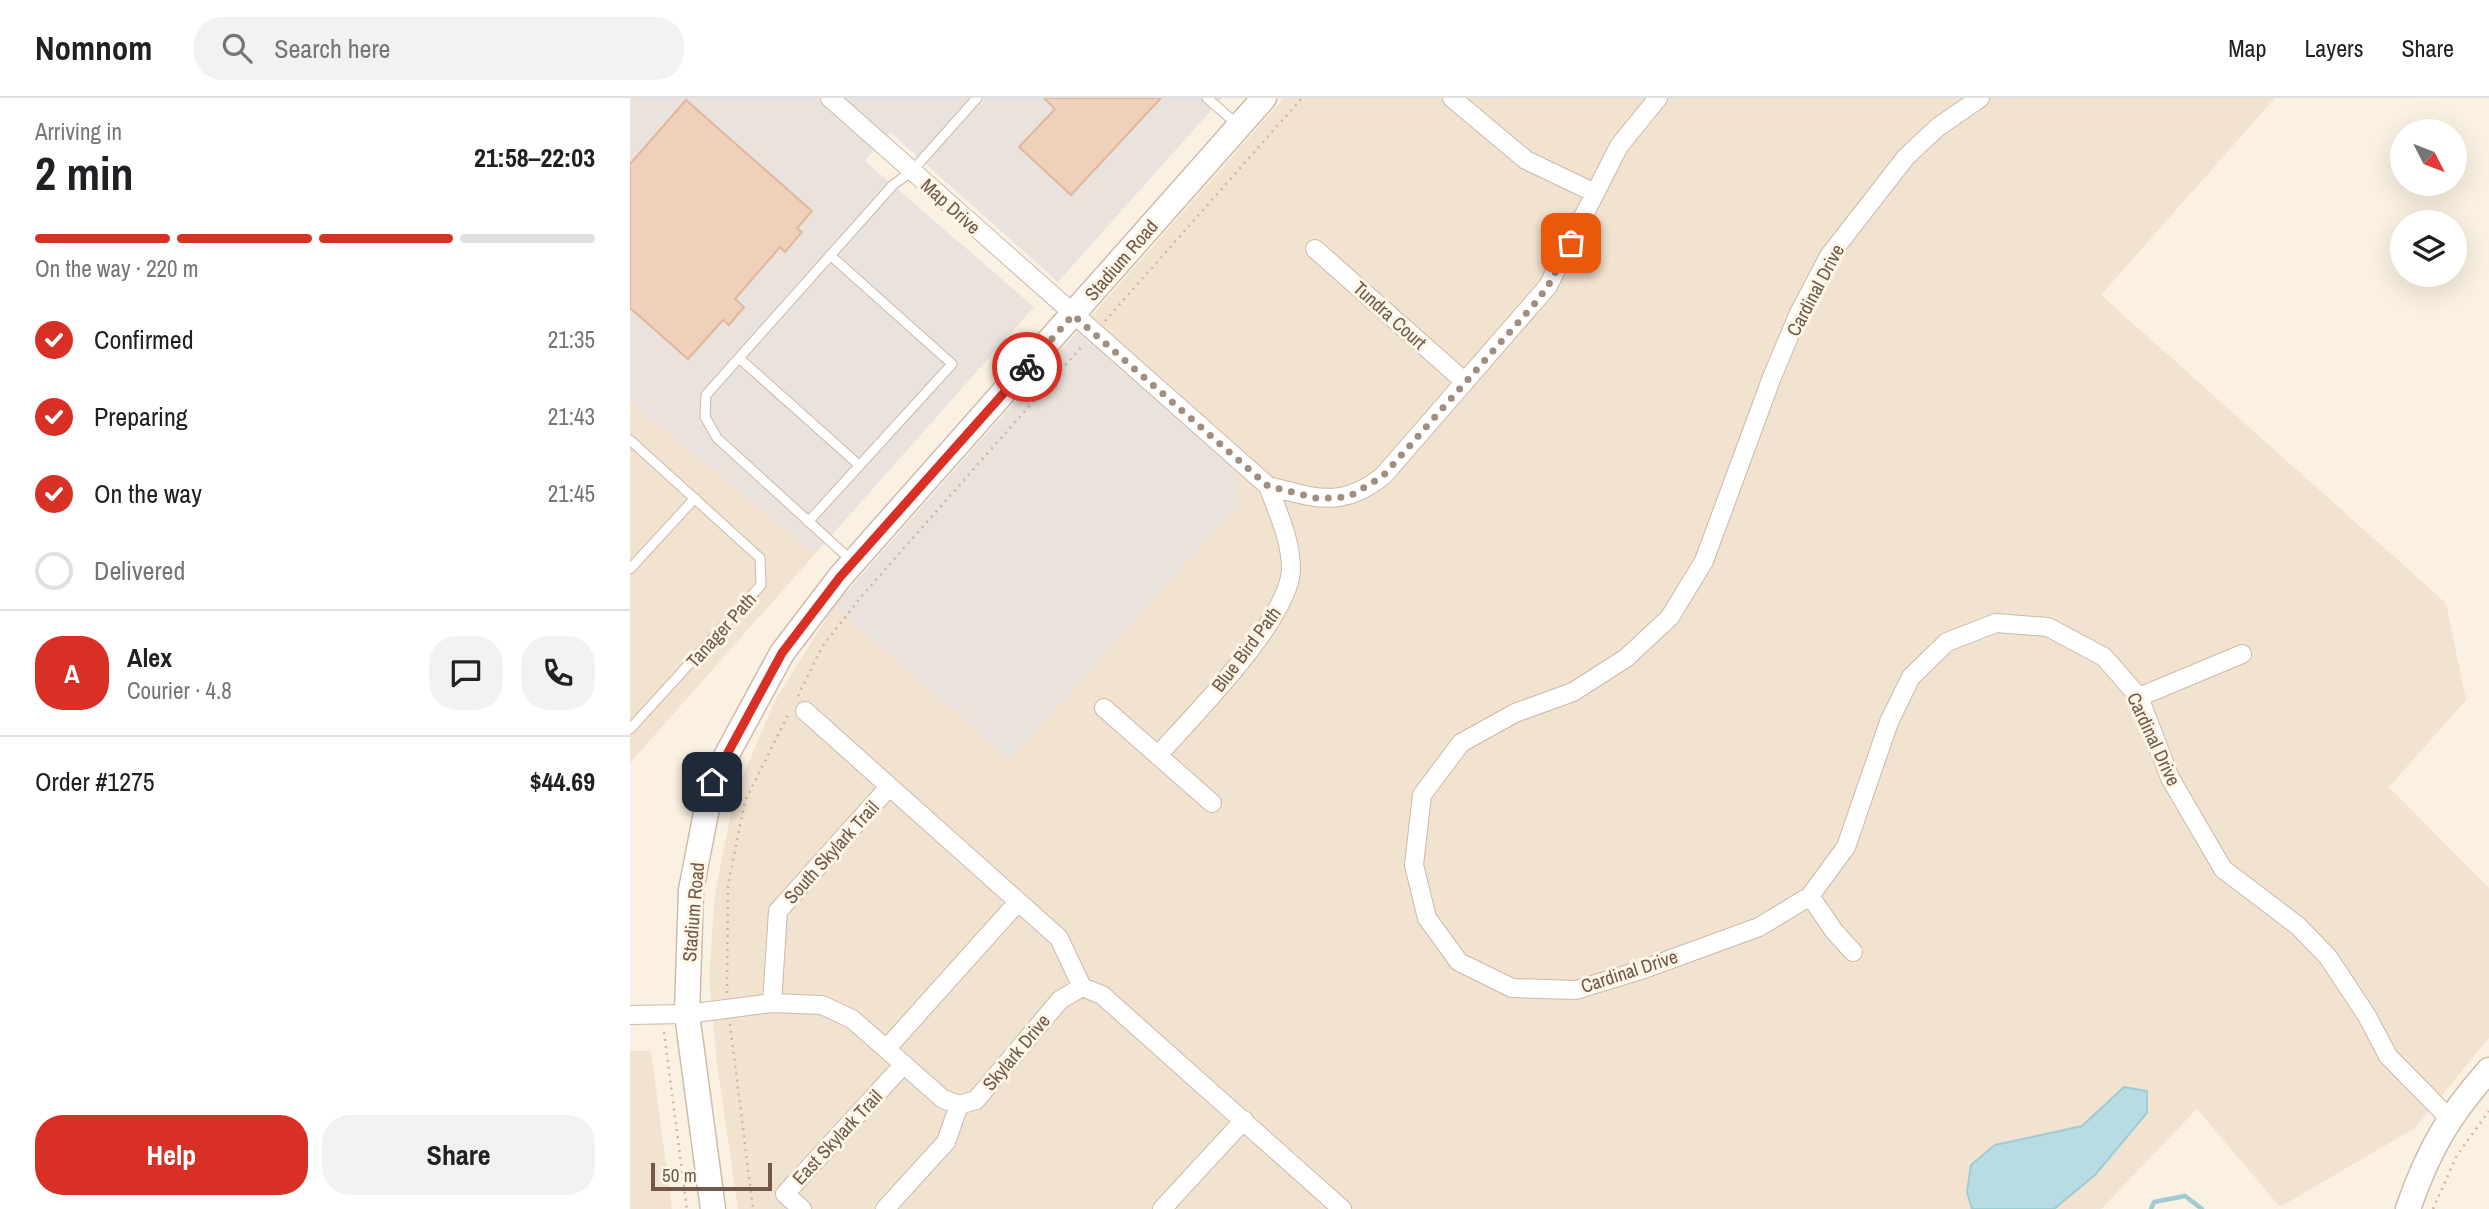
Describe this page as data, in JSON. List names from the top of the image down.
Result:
{
  "streets": {
    "street": [
      "Map Drive",
      "Stadium Road",
      "Cardinal Drive",
      "Tundra Court",
      "Blue Bird Path",
      "South Skylark Trail",
      "Skylark Drive",
      "East Skylark Trail"
    ],
    "lane": ["Tanager Path"]
  },
  "crossings": [
    ["Map Drive", "Stadium Road"],
    ["Map Drive", "Blue Bird Path"],
    ["South Skylark Trail", "Skylark Drive"]
  ],
  "scale_bar": "50 m",
  "north": "bottom right",
  "page": {
    "header": "Nomnom",
    "search": "Search here",
    "nav": ["Map", "Layers", "Share"],
    "heading": ["2 min", "Arriving in", "21:58–22:03"],
    "panel": [
      "Alex",
      "Courier · 4.8",
      "Order #1275",
      "$44.69"
    ],
    "bar": "On the way · 220 m",
    "list": [
      ["Confirmed", "21:35"],
      ["Preparing", "21:43"],
      ["On the way", "21:45"],
      "Delivered"
    ],
    "round": "A",
    "buttons": ["Help", "Share"],
    "scale": "50 m"
  }
}
